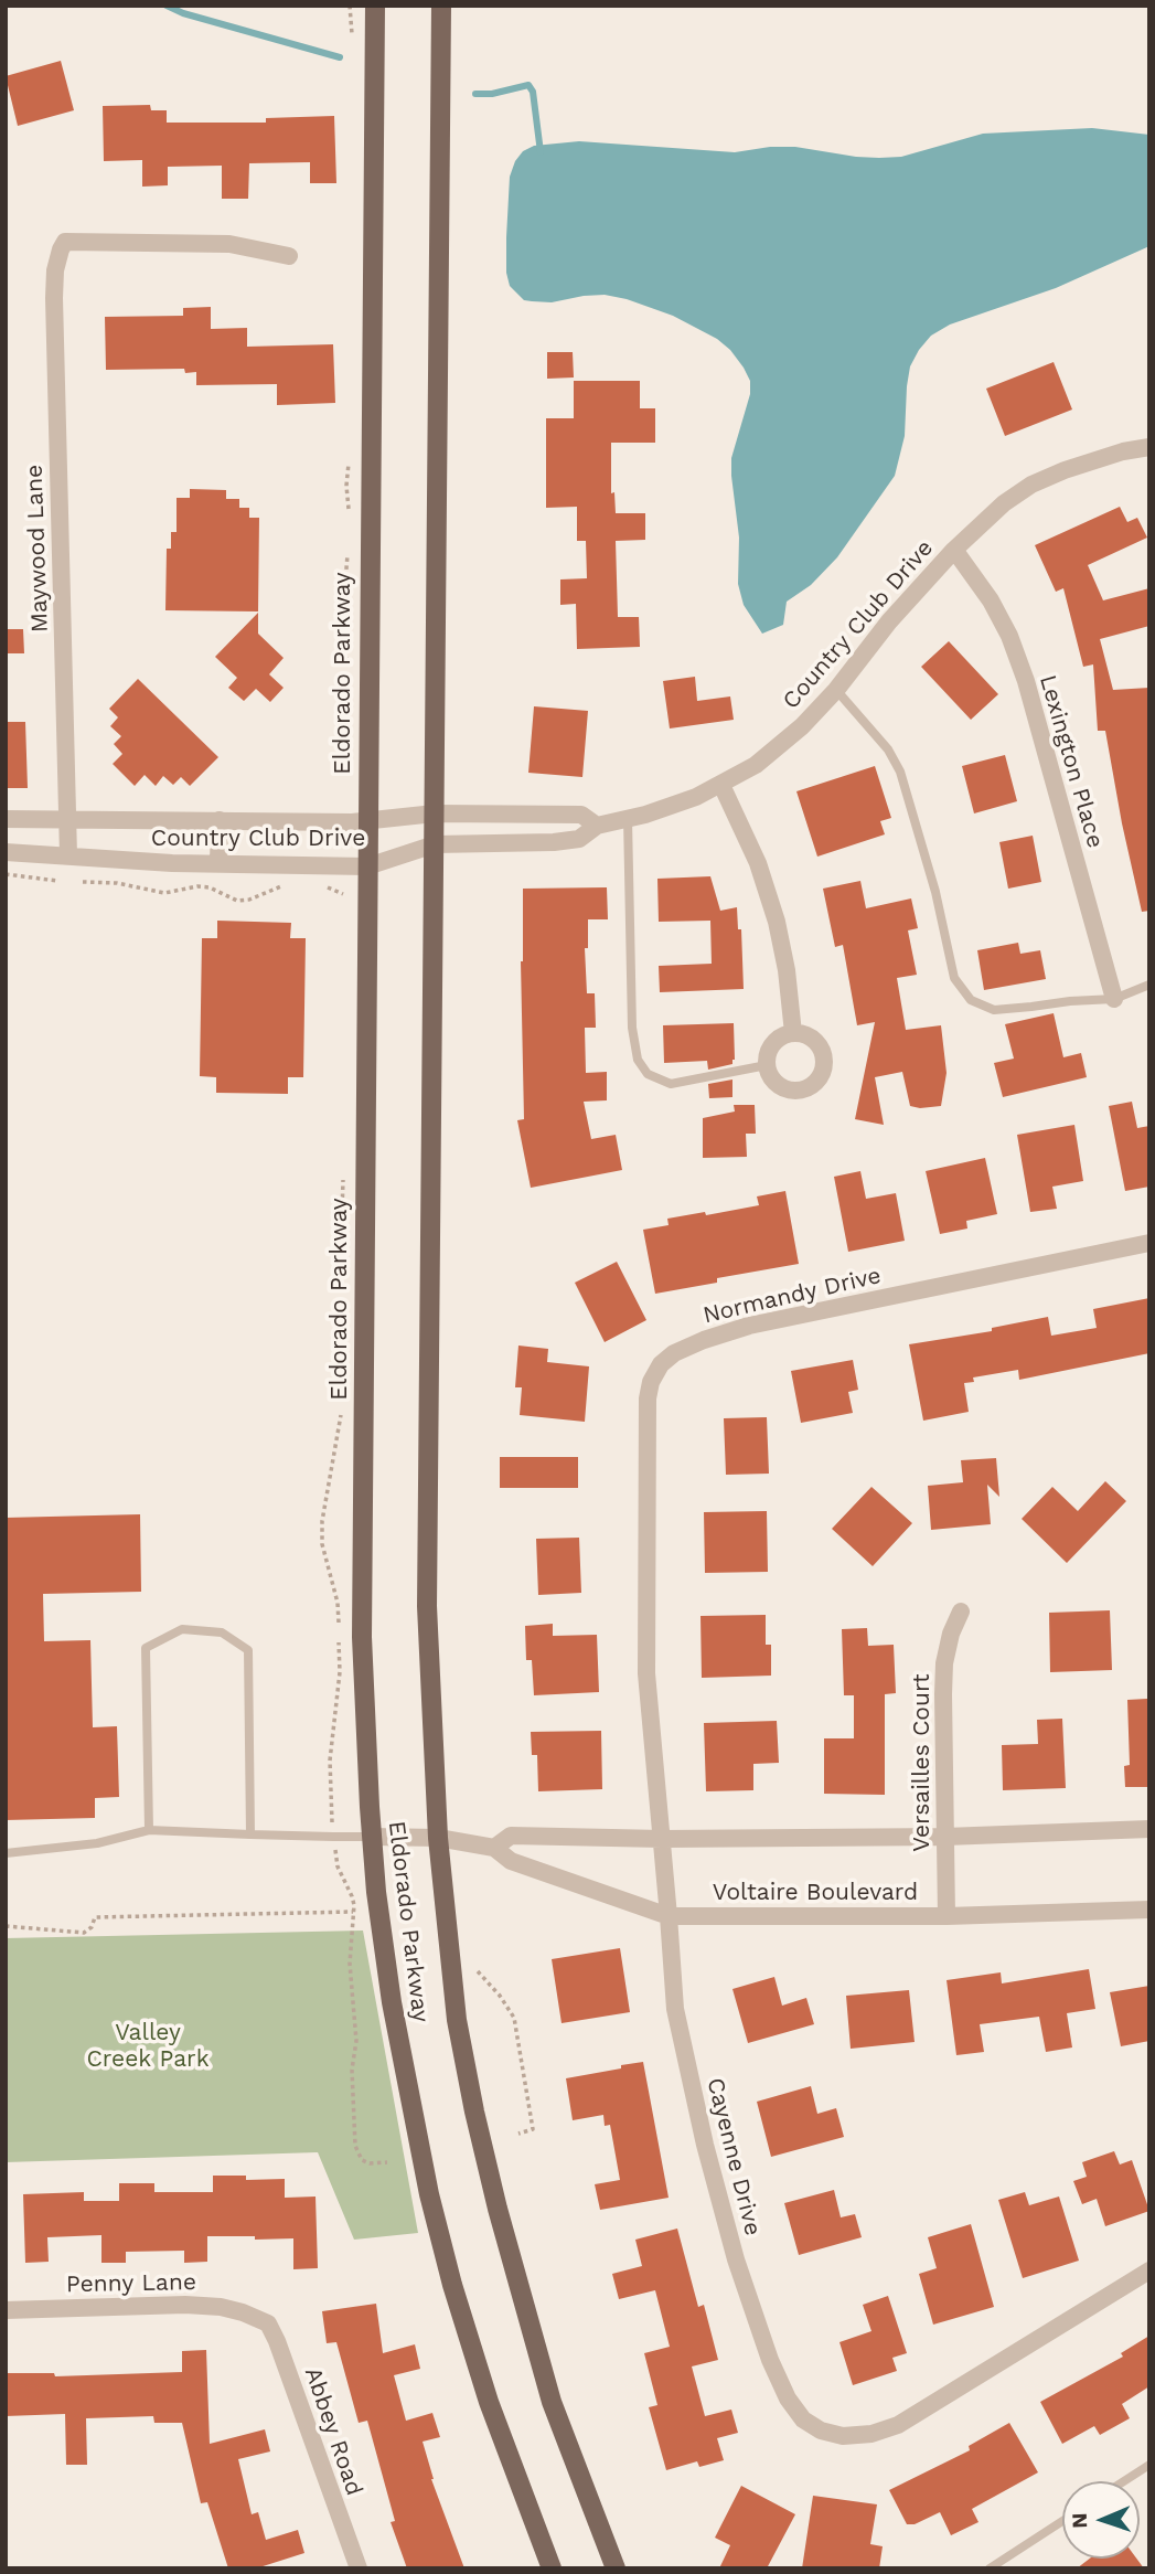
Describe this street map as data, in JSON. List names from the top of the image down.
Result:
{
  "streets": {
    "main road": ["Eldorado Parkway"],
    "street": [
      "Maywood Lane",
      "Country Club Drive",
      "Lexington Place",
      "Normandy Drive",
      "Versailles Court",
      "Voltaire Boulevard",
      "Cayenne Drive",
      "Penny Lane",
      "Abbey Road"
    ]
  },
  "crossings": [
    ["Maywood Lane", "Country Club Drive"],
    ["Country Club Drive", "Eldorado Parkway"],
    ["Country Club Drive", "Lexington Place"],
    ["Eldorado Parkway", "Voltaire Boulevard"],
    ["Normandy Drive", "Cayenne Drive"],
    ["Versailles Court", "Voltaire Boulevard"],
    ["Voltaire Boulevard", "Cayenne Drive"],
    ["Penny Lane", "Abbey Road"]
  ],
  "parks": ["Valley Creek Park"],
  "north": "left"
}
